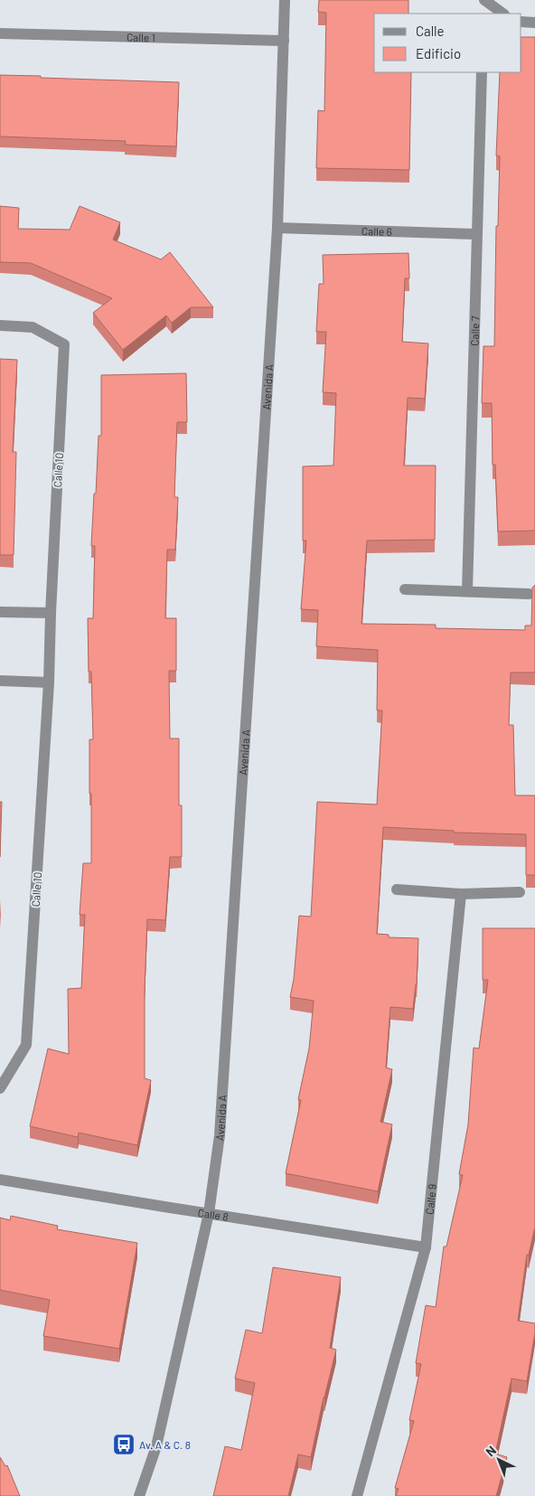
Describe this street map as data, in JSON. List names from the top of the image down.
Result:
{
  "streets": {
    "street": [
      "Calle 1",
      "Calle 6",
      "Calle 7",
      "Avenida A",
      "Calle 10",
      "Calle 9",
      "Calle 8"
    ]
  },
  "crossings": [
    ["Calle 1", "Avenida A"],
    ["Calle 6", "Calle 7"],
    ["Calle 6", "Avenida A"],
    ["Avenida A", "Calle 8"],
    ["Calle 9", "Calle 8"]
  ],
  "places": {
    "bus stop": ["Av. A & C. 8"]
  },
  "legend": ["Calle", "Edificio"],
  "north": "top left"
}
